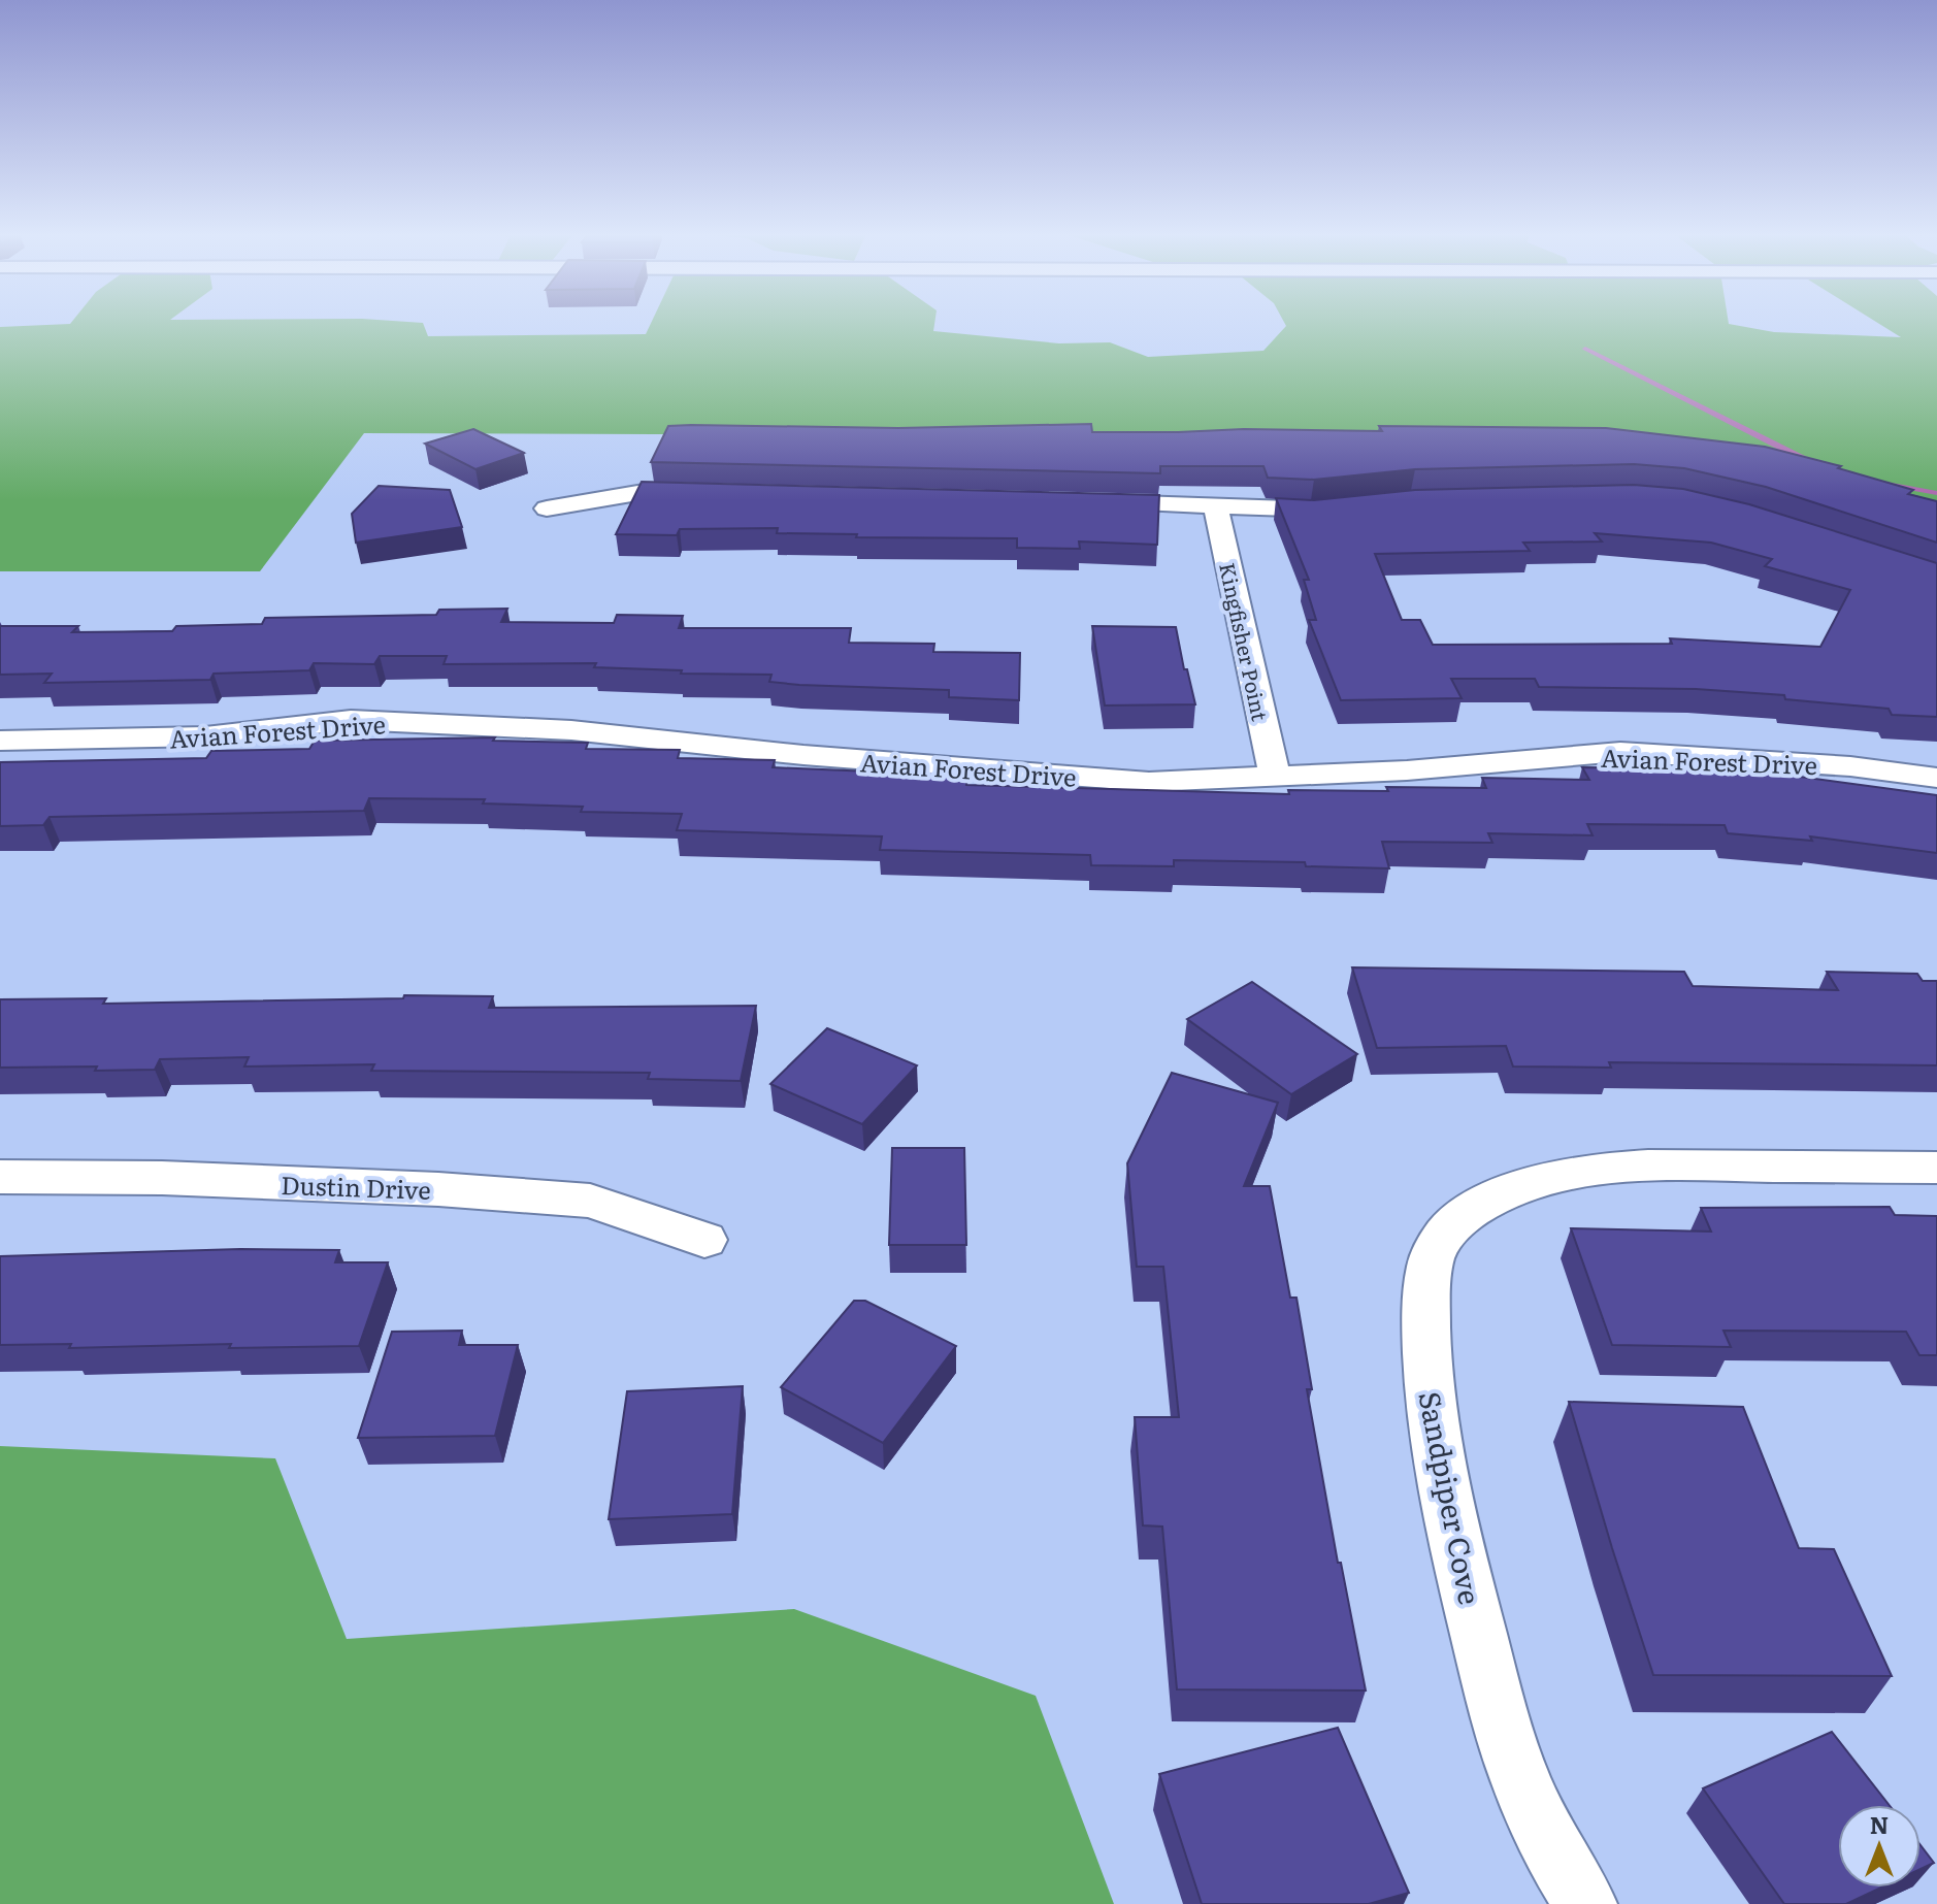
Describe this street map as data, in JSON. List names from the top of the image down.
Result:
{
  "streets": {
    "street": [
      "Kingfisher Point",
      "Avian Forest Drive",
      "Dustin Drive",
      "Sandpiper Cove"
    ]
  },
  "crossings": [
    ["Kingfisher Point", "Avian Forest Drive"]
  ],
  "north": "top"
}
